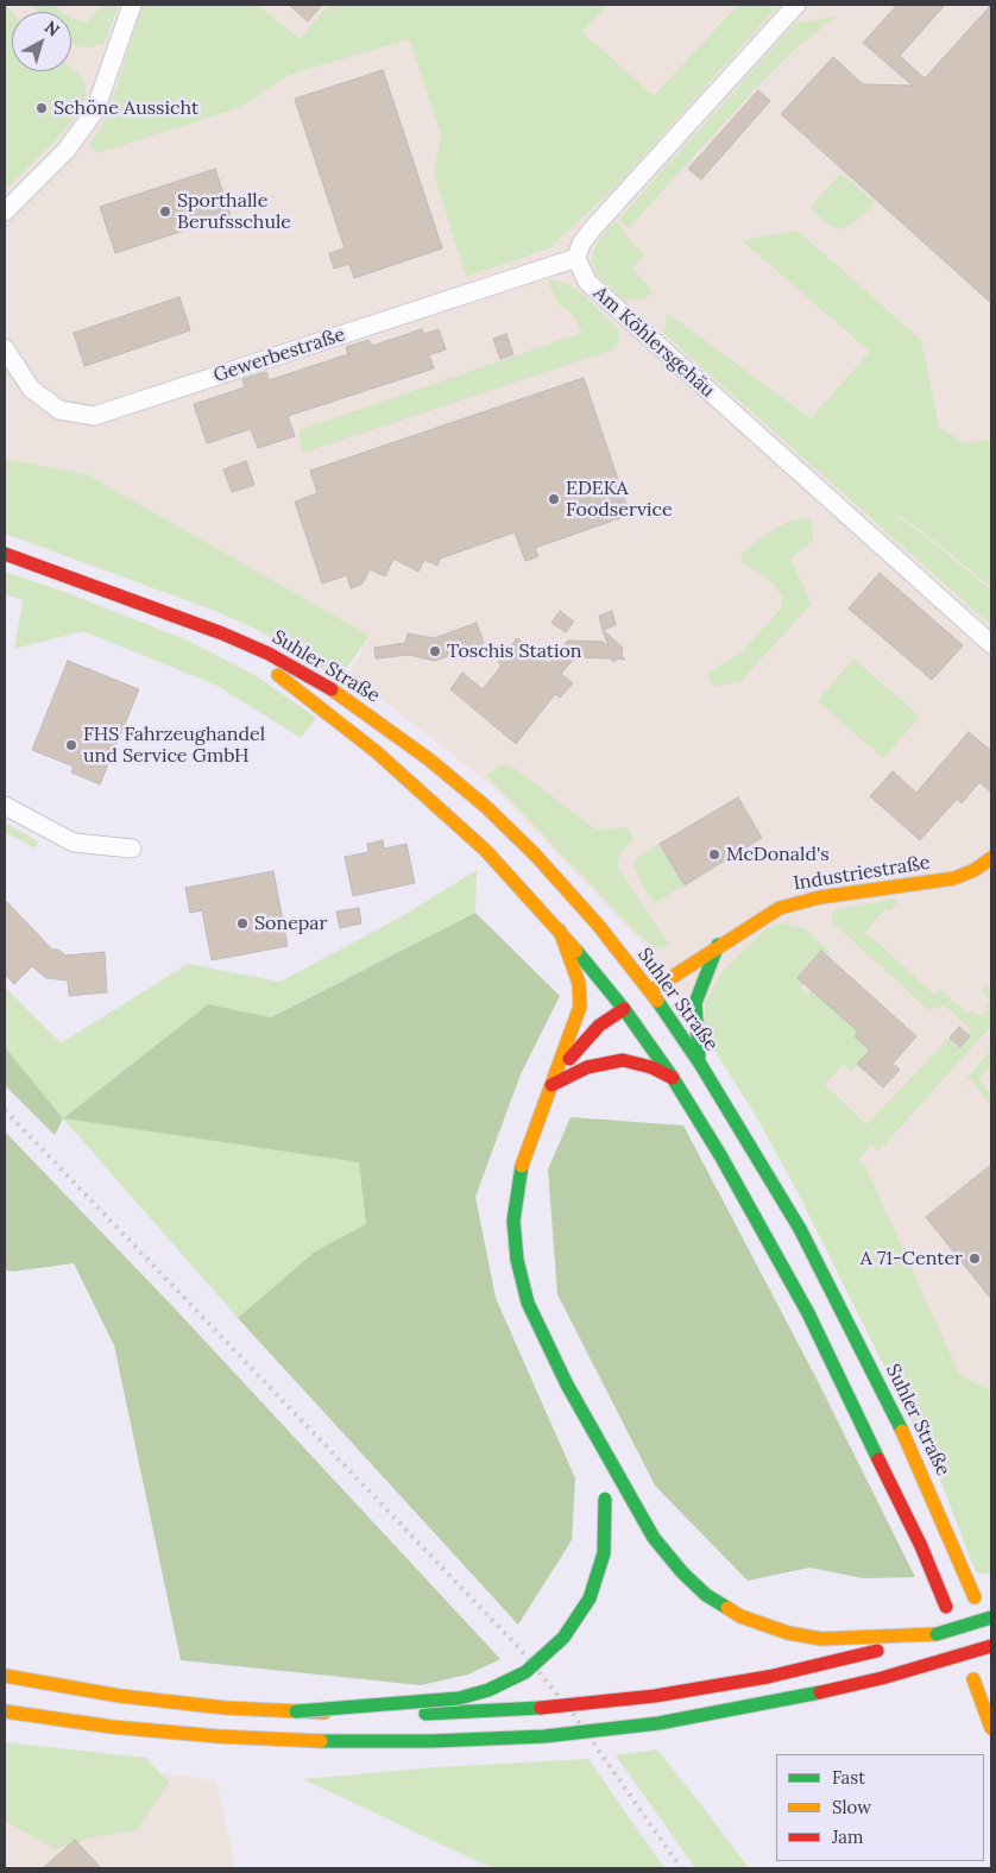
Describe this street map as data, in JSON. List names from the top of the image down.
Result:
{
  "streets": {
    "main road": ["Suhler Straße", "Industriestraße"],
    "street": ["Am Köhlersgehäu", "Gewerbestraße"]
  },
  "crossings": [
    ["Am Köhlersgehäu", "Gewerbestraße"],
    ["Suhler Straße", "Industriestraße"]
  ],
  "places": [
    "Schöne Aussicht",
    "Sporthalle Berufsschule",
    "EDEKA Foodservice",
    "Toschis Station",
    "FHS Fahrzeughandel und Service GmbH",
    "McDonald's",
    "Sonepar",
    "A 71-Center"
  ],
  "legend": ["Fast", "Slow", "Jam"],
  "north": "top right"
}
